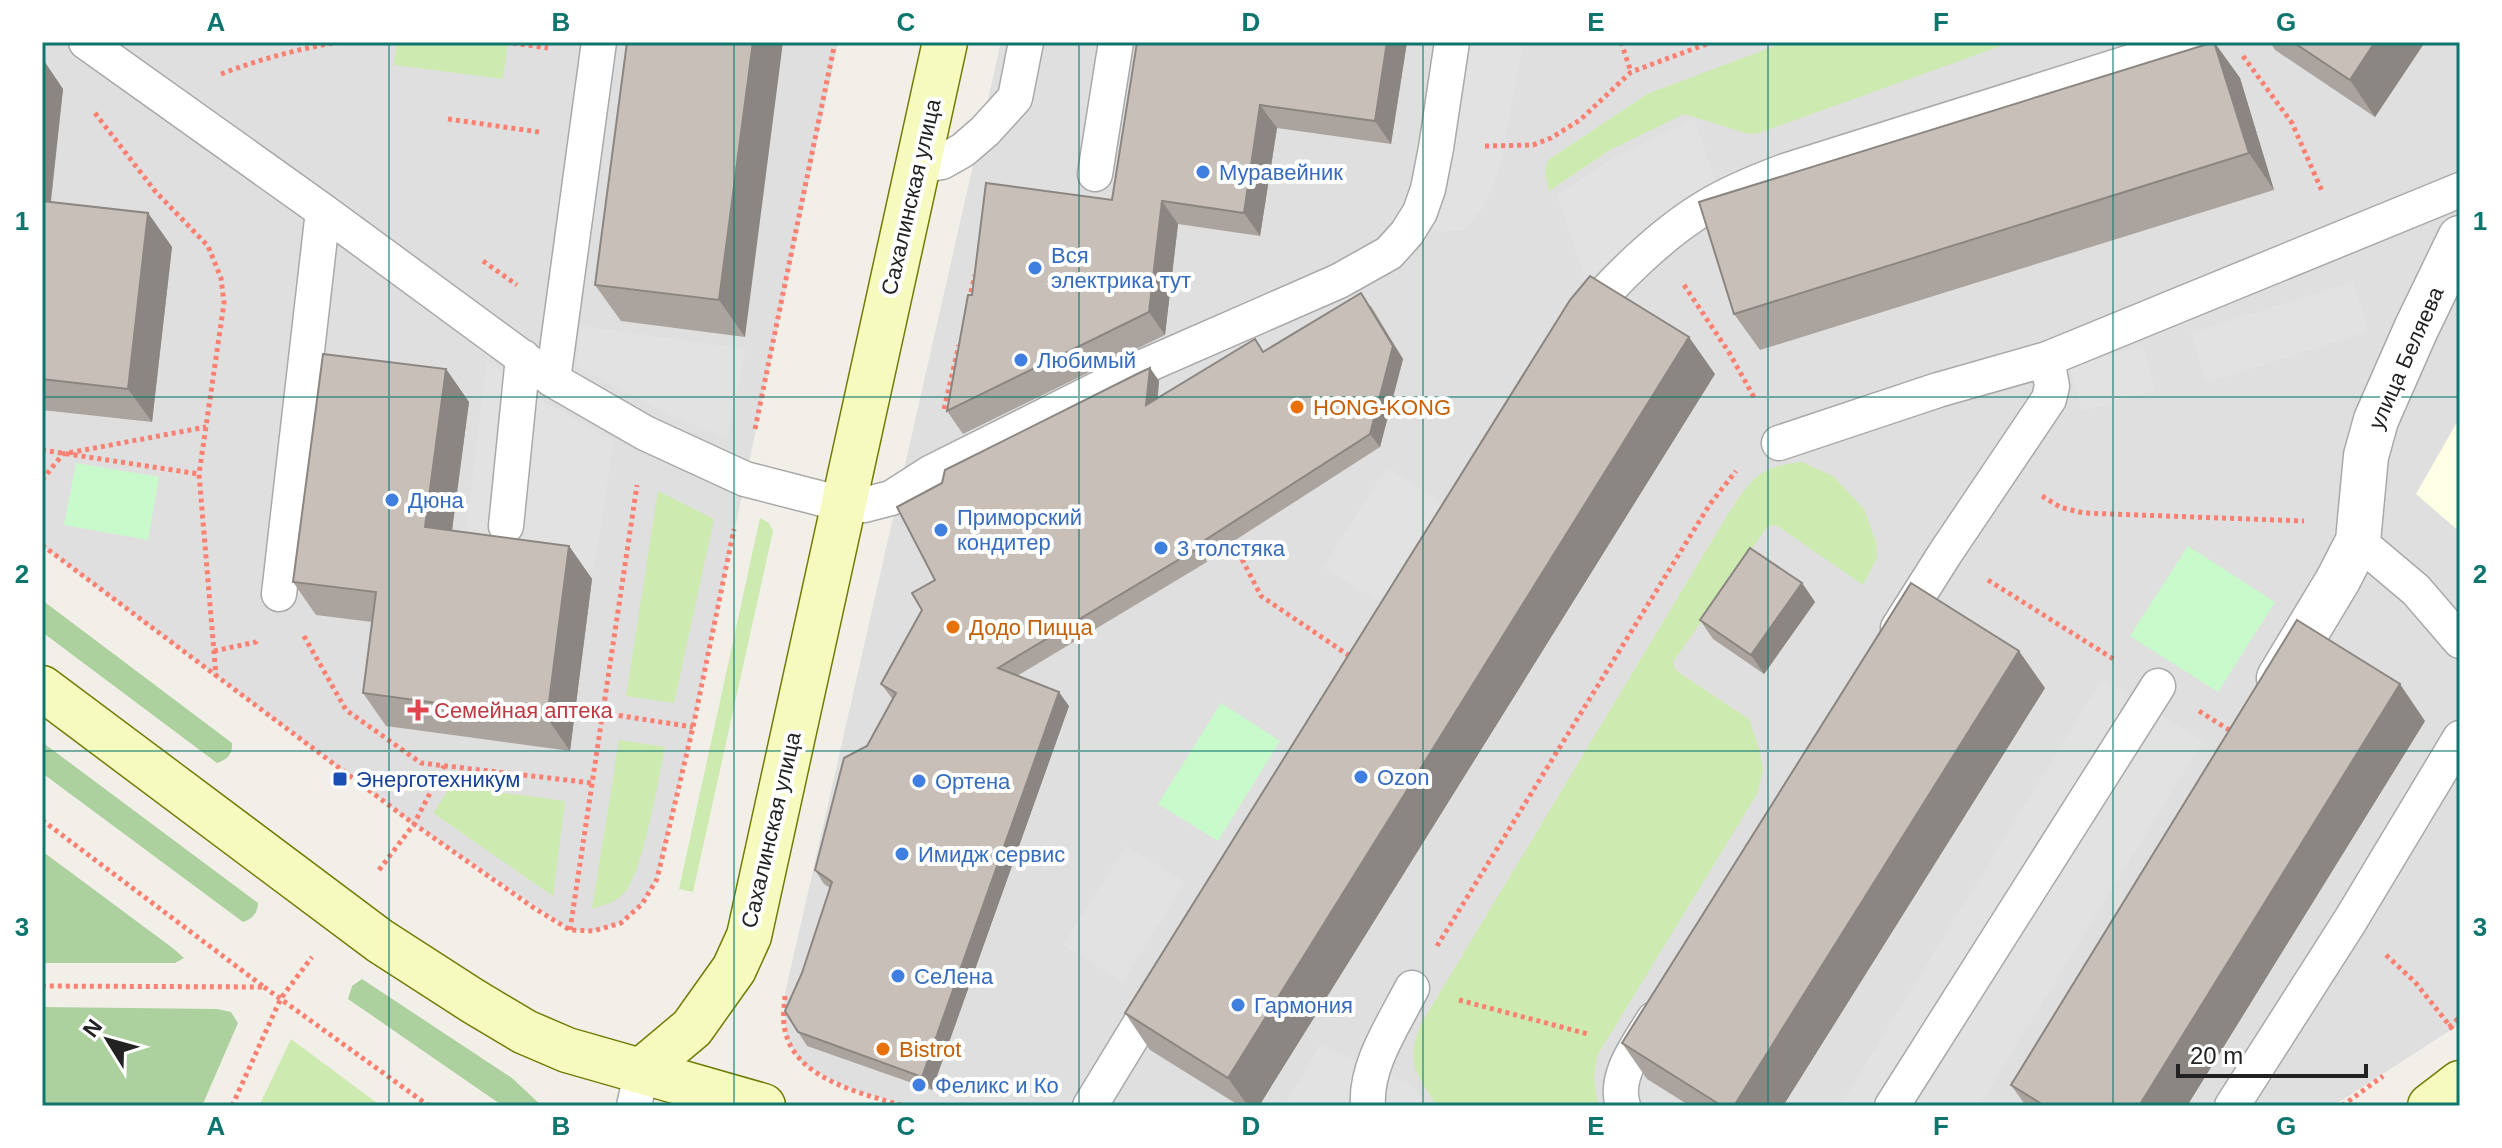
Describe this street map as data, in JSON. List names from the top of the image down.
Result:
{
  "streets": {
    "main road": ["Сахалинская улица"],
    "street": ["улица Беляева"]
  },
  "places": {
    "other": [
      "Муравейник",
      "Вся электрика тут",
      "Любимый",
      "HONG-KONG",
      "Дюна",
      "Приморский кондитер",
      "3 толстяка",
      "Додо Пицца",
      "Ozon",
      "Ортена",
      "Имидж сервис",
      "СеЛена",
      "Гармония",
      "Bistrot",
      "Феликс и Ко"
    ],
    "health": ["Семейная аптека"],
    "transit": ["Энерготехникум"]
  },
  "scale_bar": "20 m",
  "north": "top left",
  "grid": {
    "columns": [
      "A",
      "B",
      "C",
      "D",
      "E",
      "F",
      "G"
    ],
    "rows": ["1", "2", "3"]
  }
}
